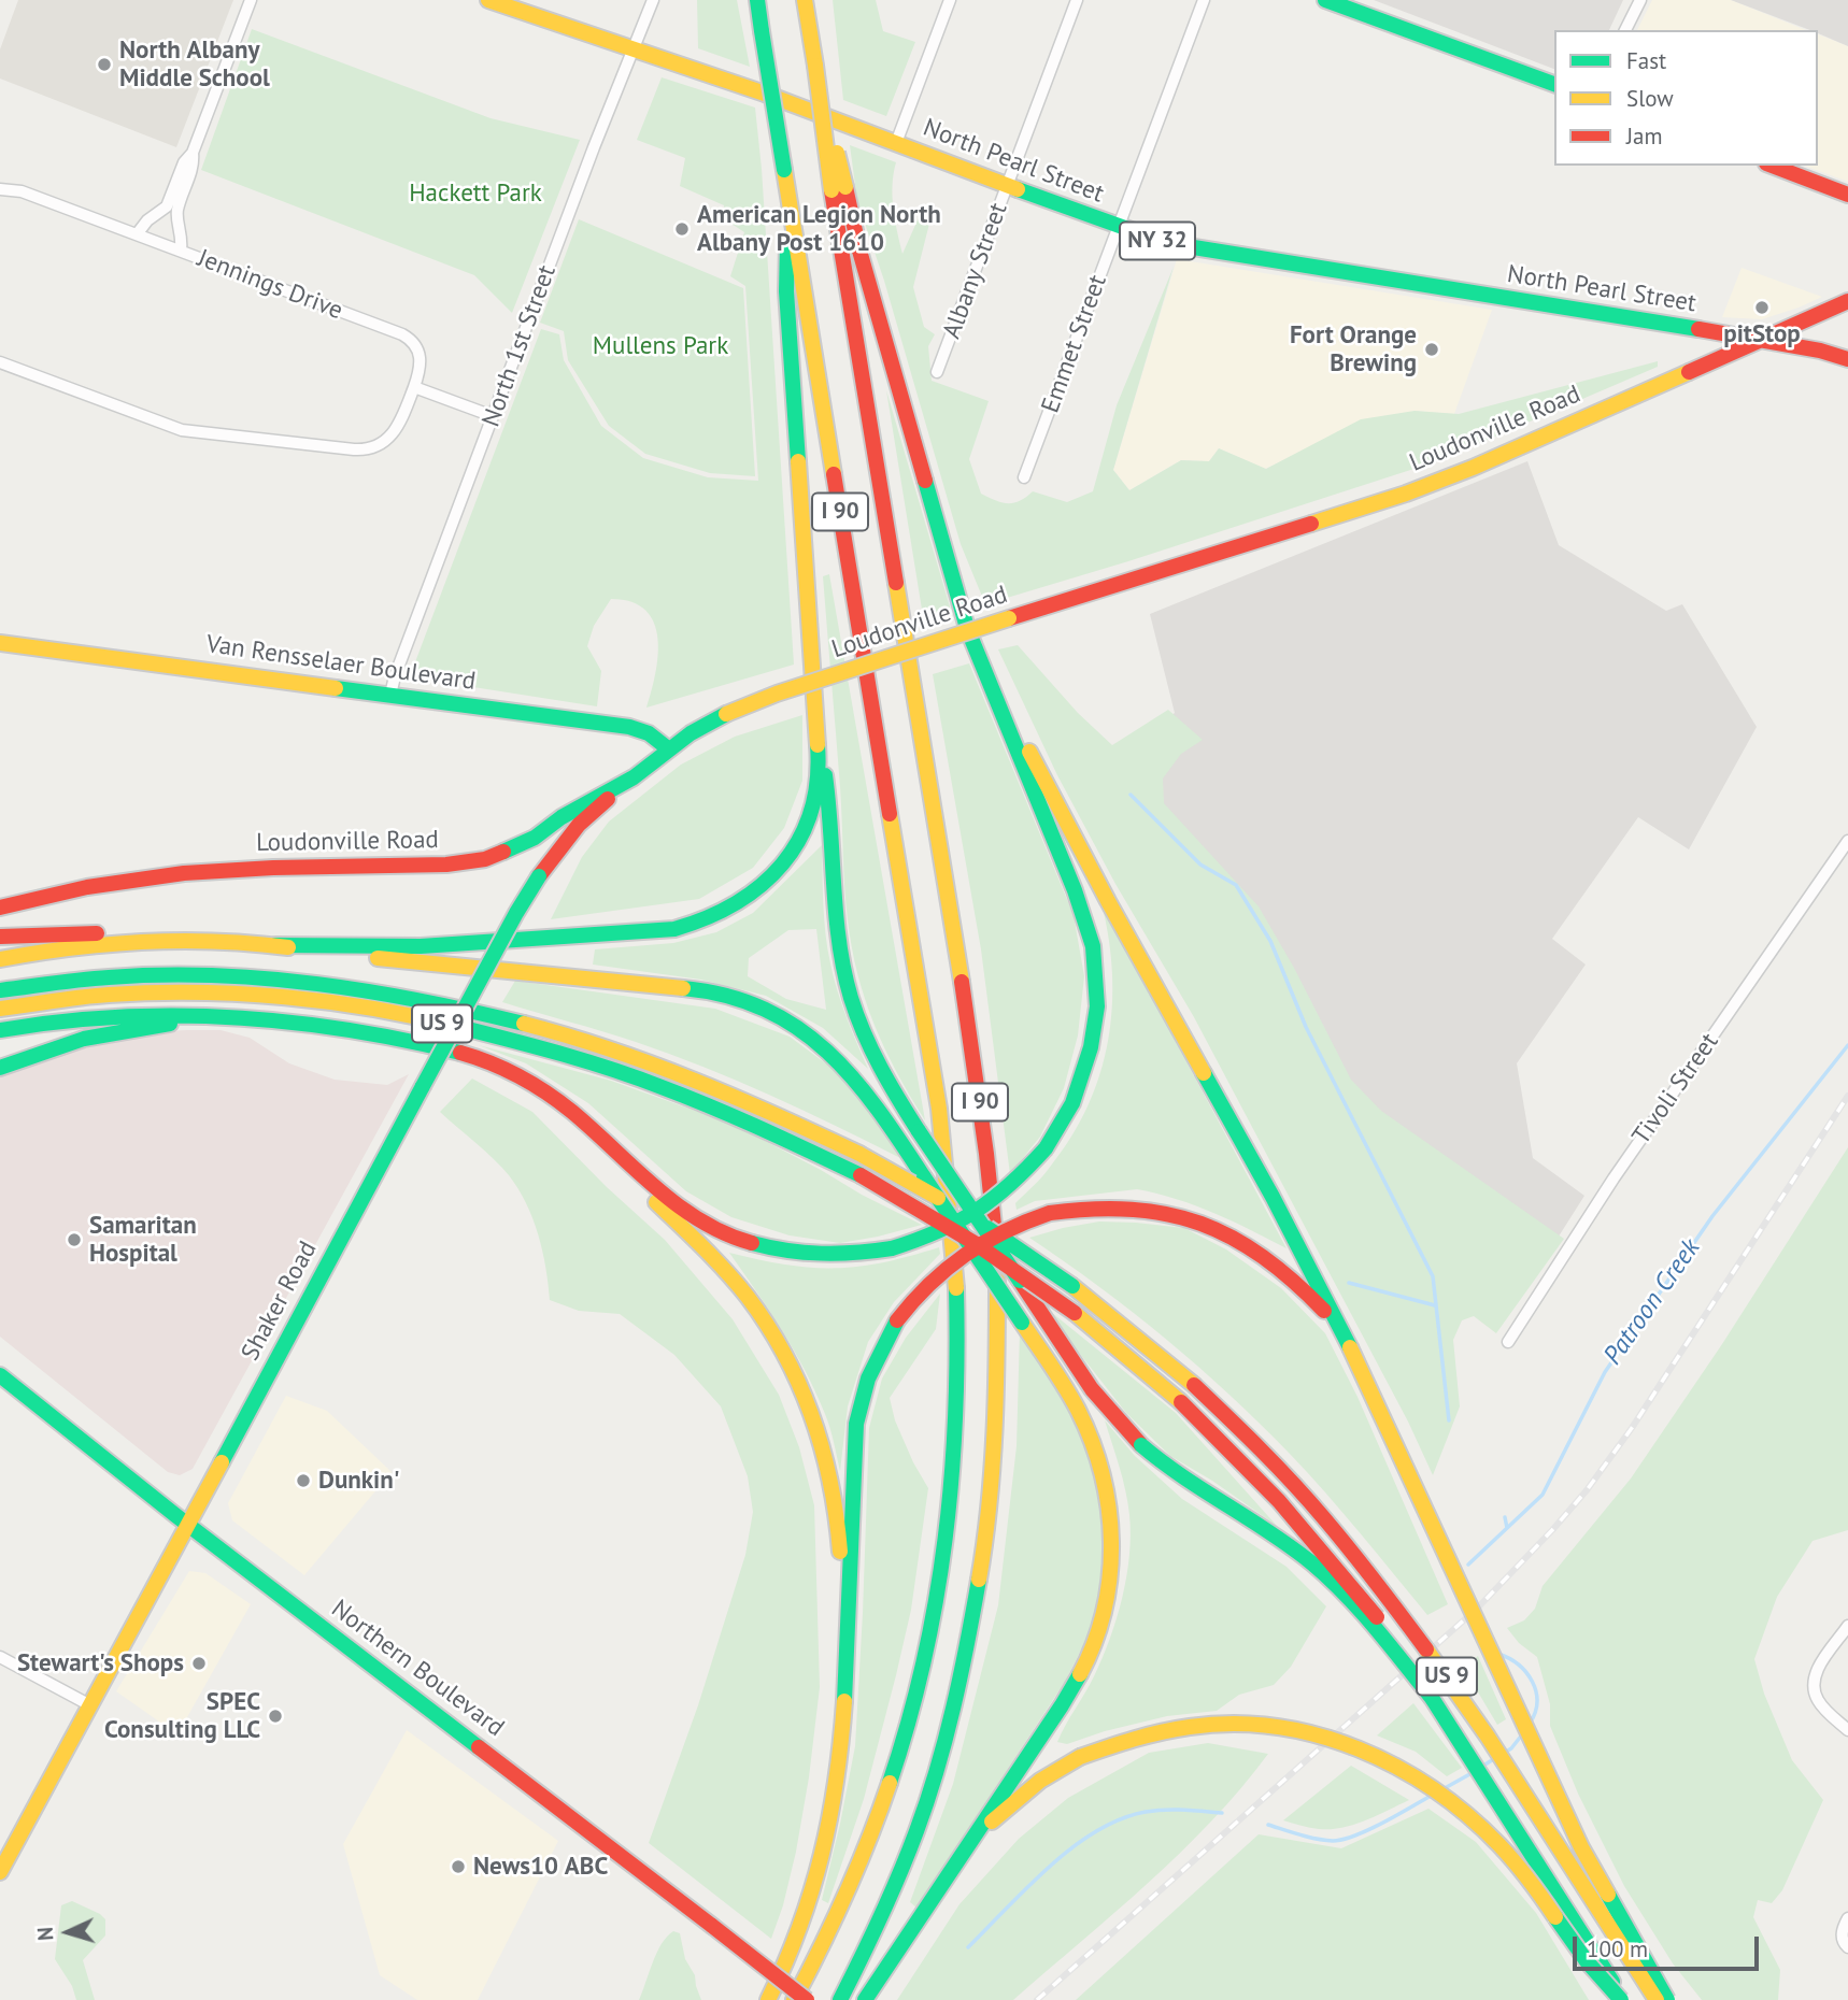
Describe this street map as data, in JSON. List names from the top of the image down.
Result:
{
  "streets": {
    "main road": [
      "North Pearl Street",
      "NY 32",
      "Loudonville Road",
      "I 90",
      "Van Rensselaer Boulevard",
      "US 9",
      "Shaker Road",
      "Northern Boulevard"
    ],
    "street": [
      "Albany Street",
      "Jennings Drive",
      "Emmet Street",
      "North 1st Street",
      "Tivoli Street"
    ]
  },
  "crossings": [
    ["North Pearl Street", "Albany Street"],
    ["North Pearl Street", "Emmet Street"],
    ["North Pearl Street", "North 1st Street"],
    ["North Pearl Street", "Loudonville Road"],
    ["North 1st Street", "Van Rensselaer Boulevard"],
    ["Loudonville Road", "Van Rensselaer Boulevard"],
    ["Loudonville Road", "Shaker Road"],
    ["Shaker Road", "Northern Boulevard"]
  ],
  "water": ["Patroon Creek"],
  "parks": ["Hackett Park", "Mullens Park"],
  "places": [
    "North Albany Middle School",
    "American Legion North Albany Post 1610",
    "pitStop",
    "Fort Orange Brewing",
    "Samaritan Hospital",
    "Dunkin'",
    "Stewart's Shops",
    "SPEC Consulting LLC",
    "News10 ABC"
  ],
  "legend": ["Fast", "Slow", "Jam"],
  "scale_bar": "100 m",
  "north": "left"
}
